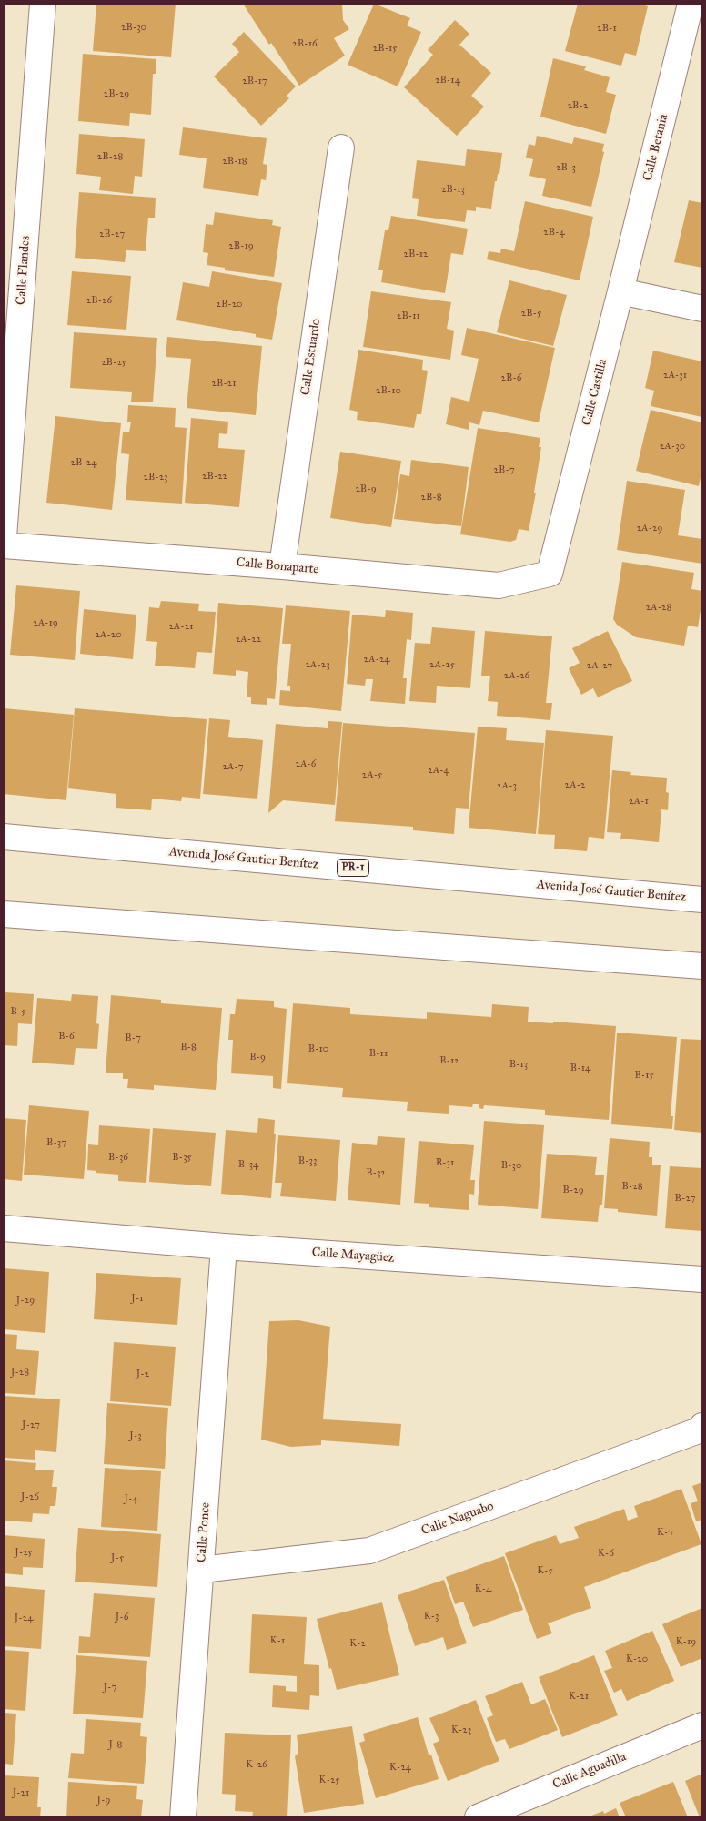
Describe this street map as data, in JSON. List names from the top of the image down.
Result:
{
  "streets": {
    "street": [
      "Calle Betania",
      "Calle Flandes",
      "Calle Estuardo",
      "Calle Castilla",
      "Calle Bonaparte",
      "Avenida José Gautier Benítez",
      "PR-1",
      "Calle Mayagüez",
      "Calle Naguabo",
      "Calle Ponce",
      "Calle Aguadilla"
    ]
  },
  "crossings": [
    ["Calle Betania", "Calle Castilla"],
    ["Calle Estuardo", "Calle Bonaparte"],
    ["Calle Castilla", "Calle Bonaparte"],
    ["Calle Mayagüez", "Calle Ponce"],
    ["Calle Naguabo", "Calle Ponce"]
  ],
  "house_numbers": [
    "2B-30",
    "2B-1",
    "2B-16",
    "2B-15",
    "2B-14",
    "2B-17",
    "2B-29",
    "2B-2",
    "2B-28",
    "2B-18",
    "2B-3",
    "2B-13",
    "2B-4",
    "2B-27",
    "2B-19",
    "2B-12",
    "2B-26",
    "2B-20",
    "2B-5",
    "2B-11",
    "2B-25",
    "2A-31",
    "2B-6",
    "2B-21",
    "2B-10",
    "2A-30",
    "2B-24",
    "2B-7",
    "2B-22",
    "2B-23",
    "2B-9",
    "2B-8",
    "2A-29",
    "2A-28",
    "2A-19",
    "2A-21",
    "2A-20",
    "2A-22",
    "2A-24",
    "2A-23",
    "2A-25",
    "2A-27",
    "2A-26",
    "2A-6",
    "2A-7",
    "2A-4",
    "2A-5",
    "2A-2",
    "2A-3",
    "2A-1",
    "B-5",
    "B-6",
    "B-7",
    "B-8",
    "B-10",
    "B-11",
    "B-9",
    "B-12",
    "B-13",
    "B-14",
    "B-15",
    "B-37",
    "B-36",
    "B-35",
    "B-33",
    "B-31",
    "B-34",
    "B-30",
    "B-32",
    "B-28",
    "B-29",
    "B-27",
    "J-1",
    "J-29",
    "J-28",
    "J-2",
    "J-27",
    "J-3",
    "J-26",
    "J-4",
    "K-7",
    "J-25",
    "K-6",
    "J-5",
    "K-5",
    "K-4",
    "K-3",
    "J-6",
    "J-24",
    "K-1",
    "K-19",
    "K-2",
    "K-20",
    "J-7",
    "K-21",
    "K-23",
    "J-8",
    "K-26",
    "K-24",
    "K-25",
    "J-21",
    "J-9"
  ]
}
